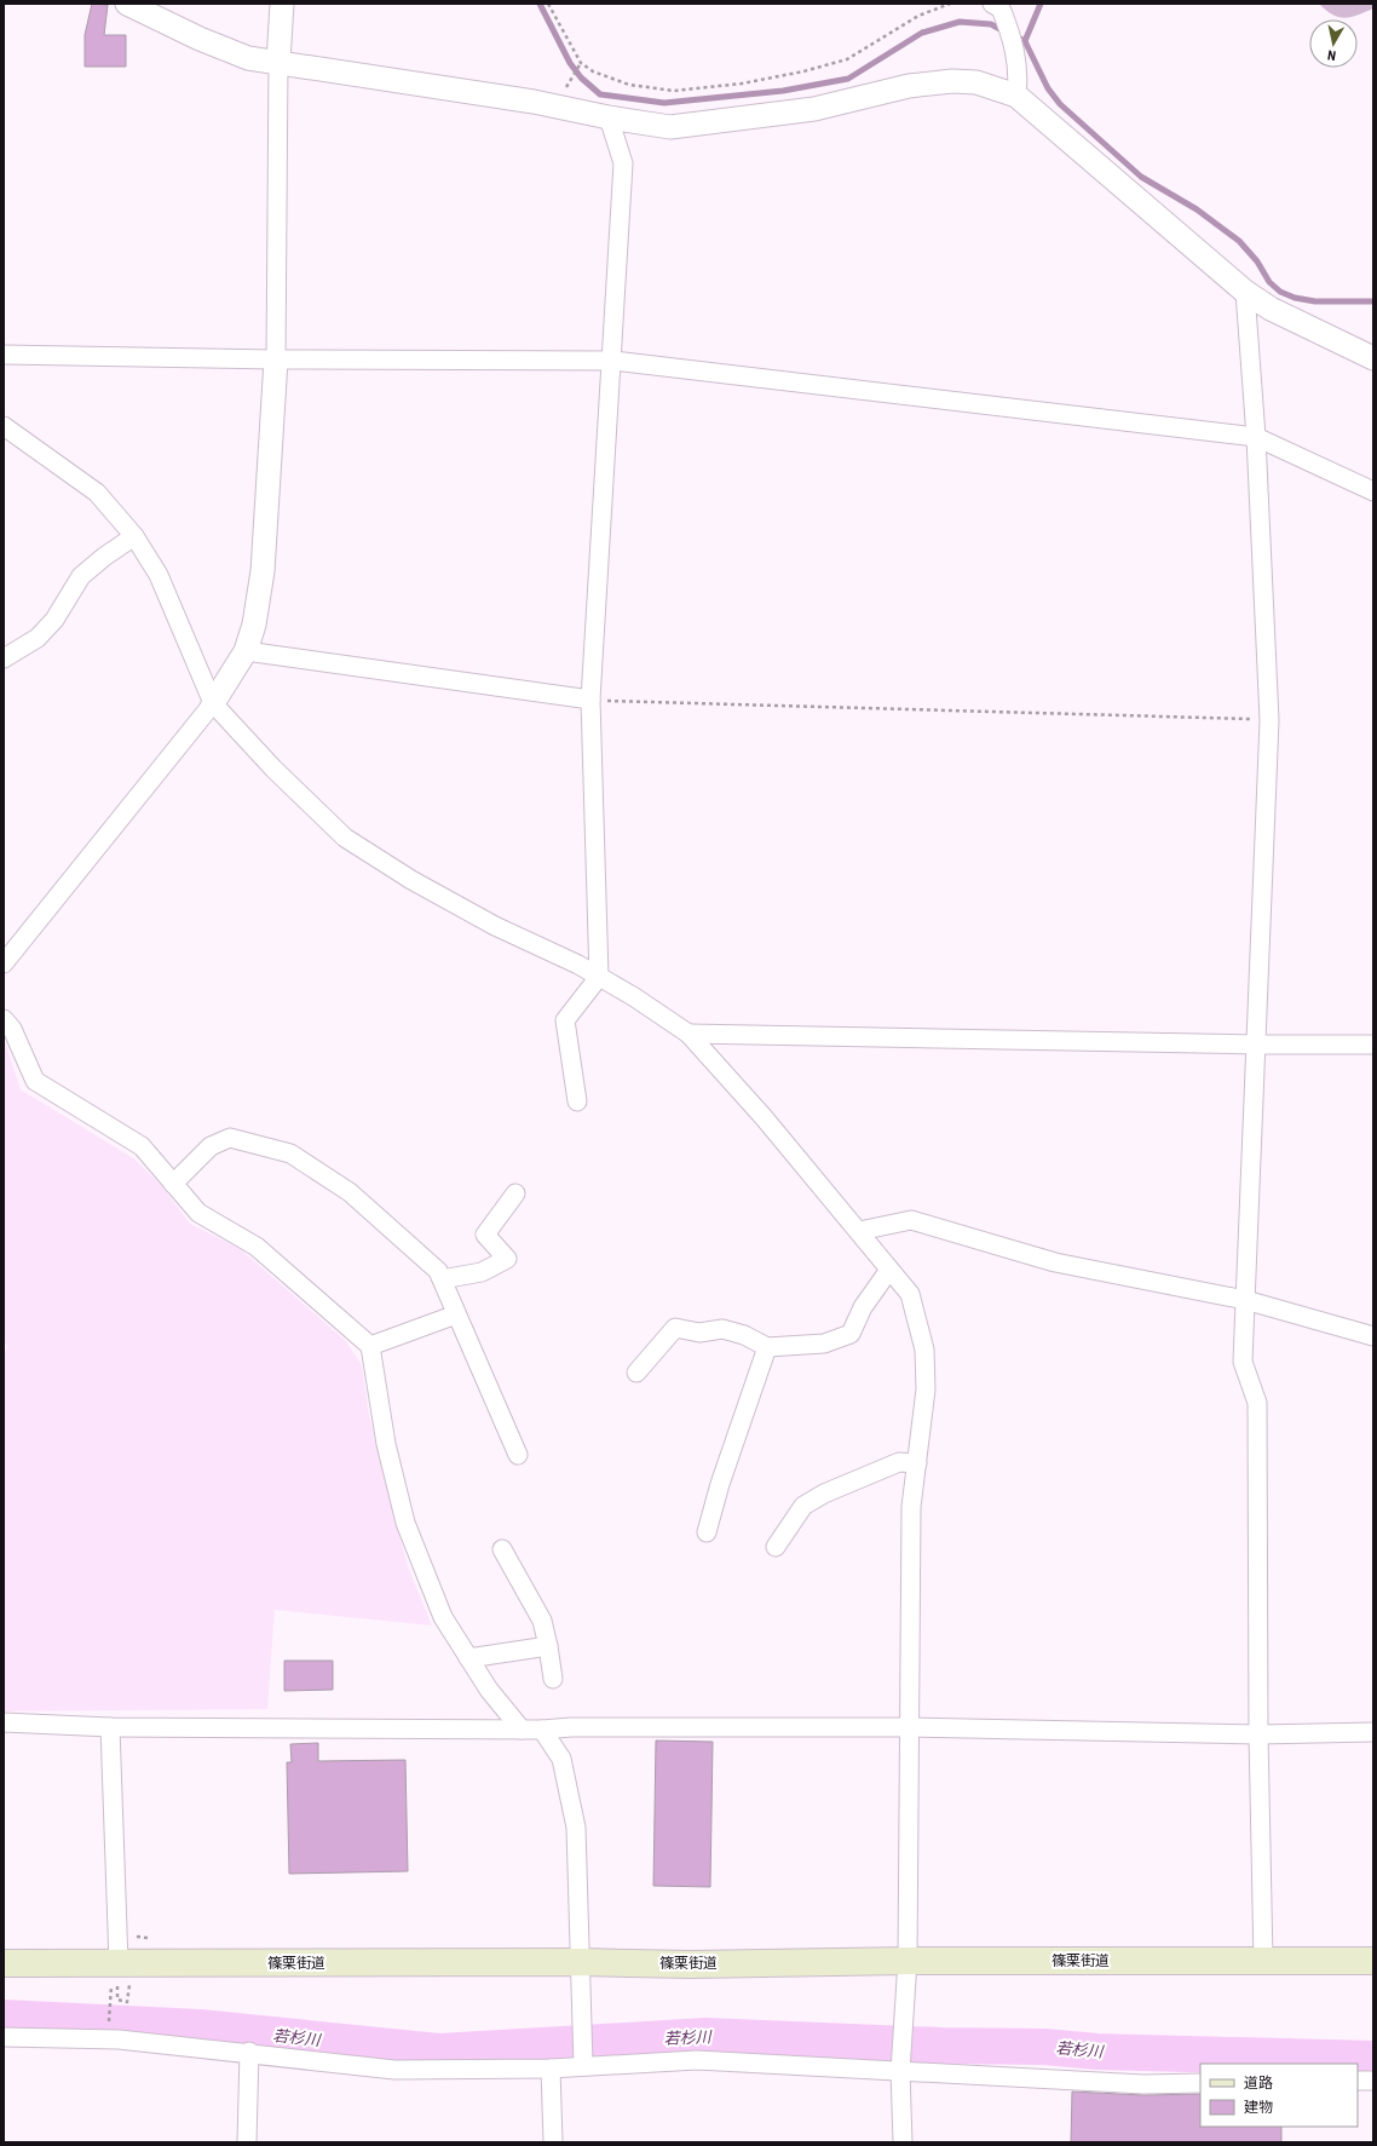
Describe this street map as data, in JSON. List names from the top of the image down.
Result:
{
  "streets": {
    "main road": ["篠栗街道"]
  },
  "water": ["若杉川"],
  "legend": ["道路", "建物"],
  "north": "bottom"
}
